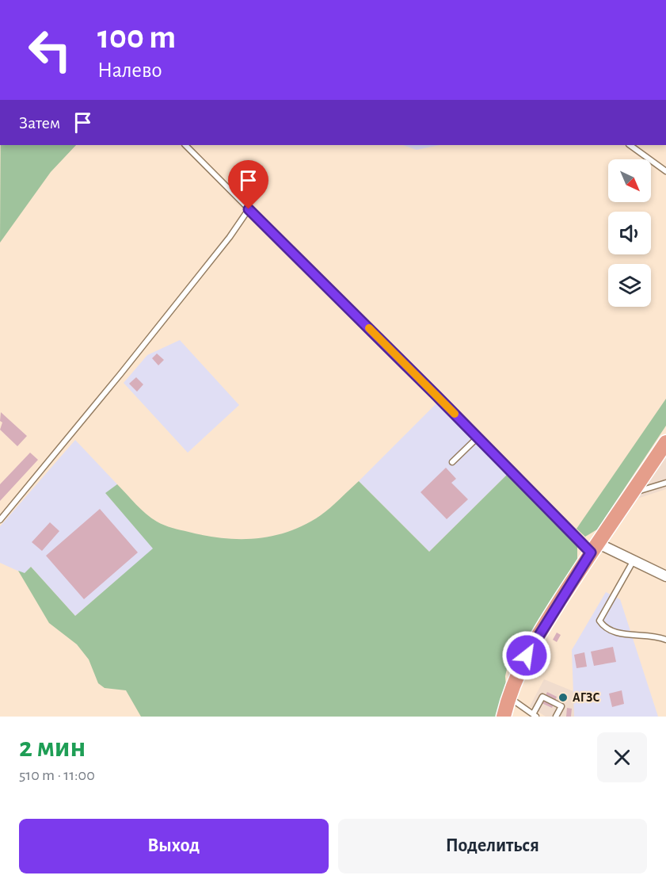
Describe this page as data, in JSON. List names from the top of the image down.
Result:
{
  "places": ["АГЗС"],
  "north": "bottom right",
  "page": {
    "turn": ["100 m", "Налево"],
    "then": "Затем",
    "heading": ["2 мин", "510 m · 11:00"],
    "buttons": ["Выход", "Поделиться"]
  }
}
